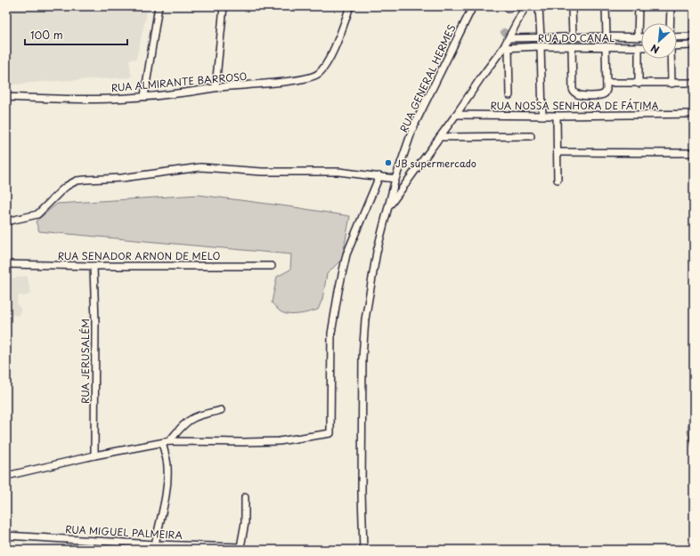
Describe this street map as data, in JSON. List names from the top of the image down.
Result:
{
  "streets": {
    "street": [
      "RUA DO CANAL",
      "RUA GENERAL HERMES",
      "RUA ALMIRANTE BARROSO",
      "RUA NOSSA SENHORA DE FÁTIMA",
      "RUA SENADOR ARNON DE MELO",
      "RUA JERUSALÉM",
      "RUA MIGUEL PALMEIRA"
    ]
  },
  "crossings": [
    ["RUA SENADOR ARNON DE MELO", "RUA JERUSALÉM"]
  ],
  "places": ["JB supermercado"],
  "scale_bar": "100 m",
  "north": "bottom left"
}
